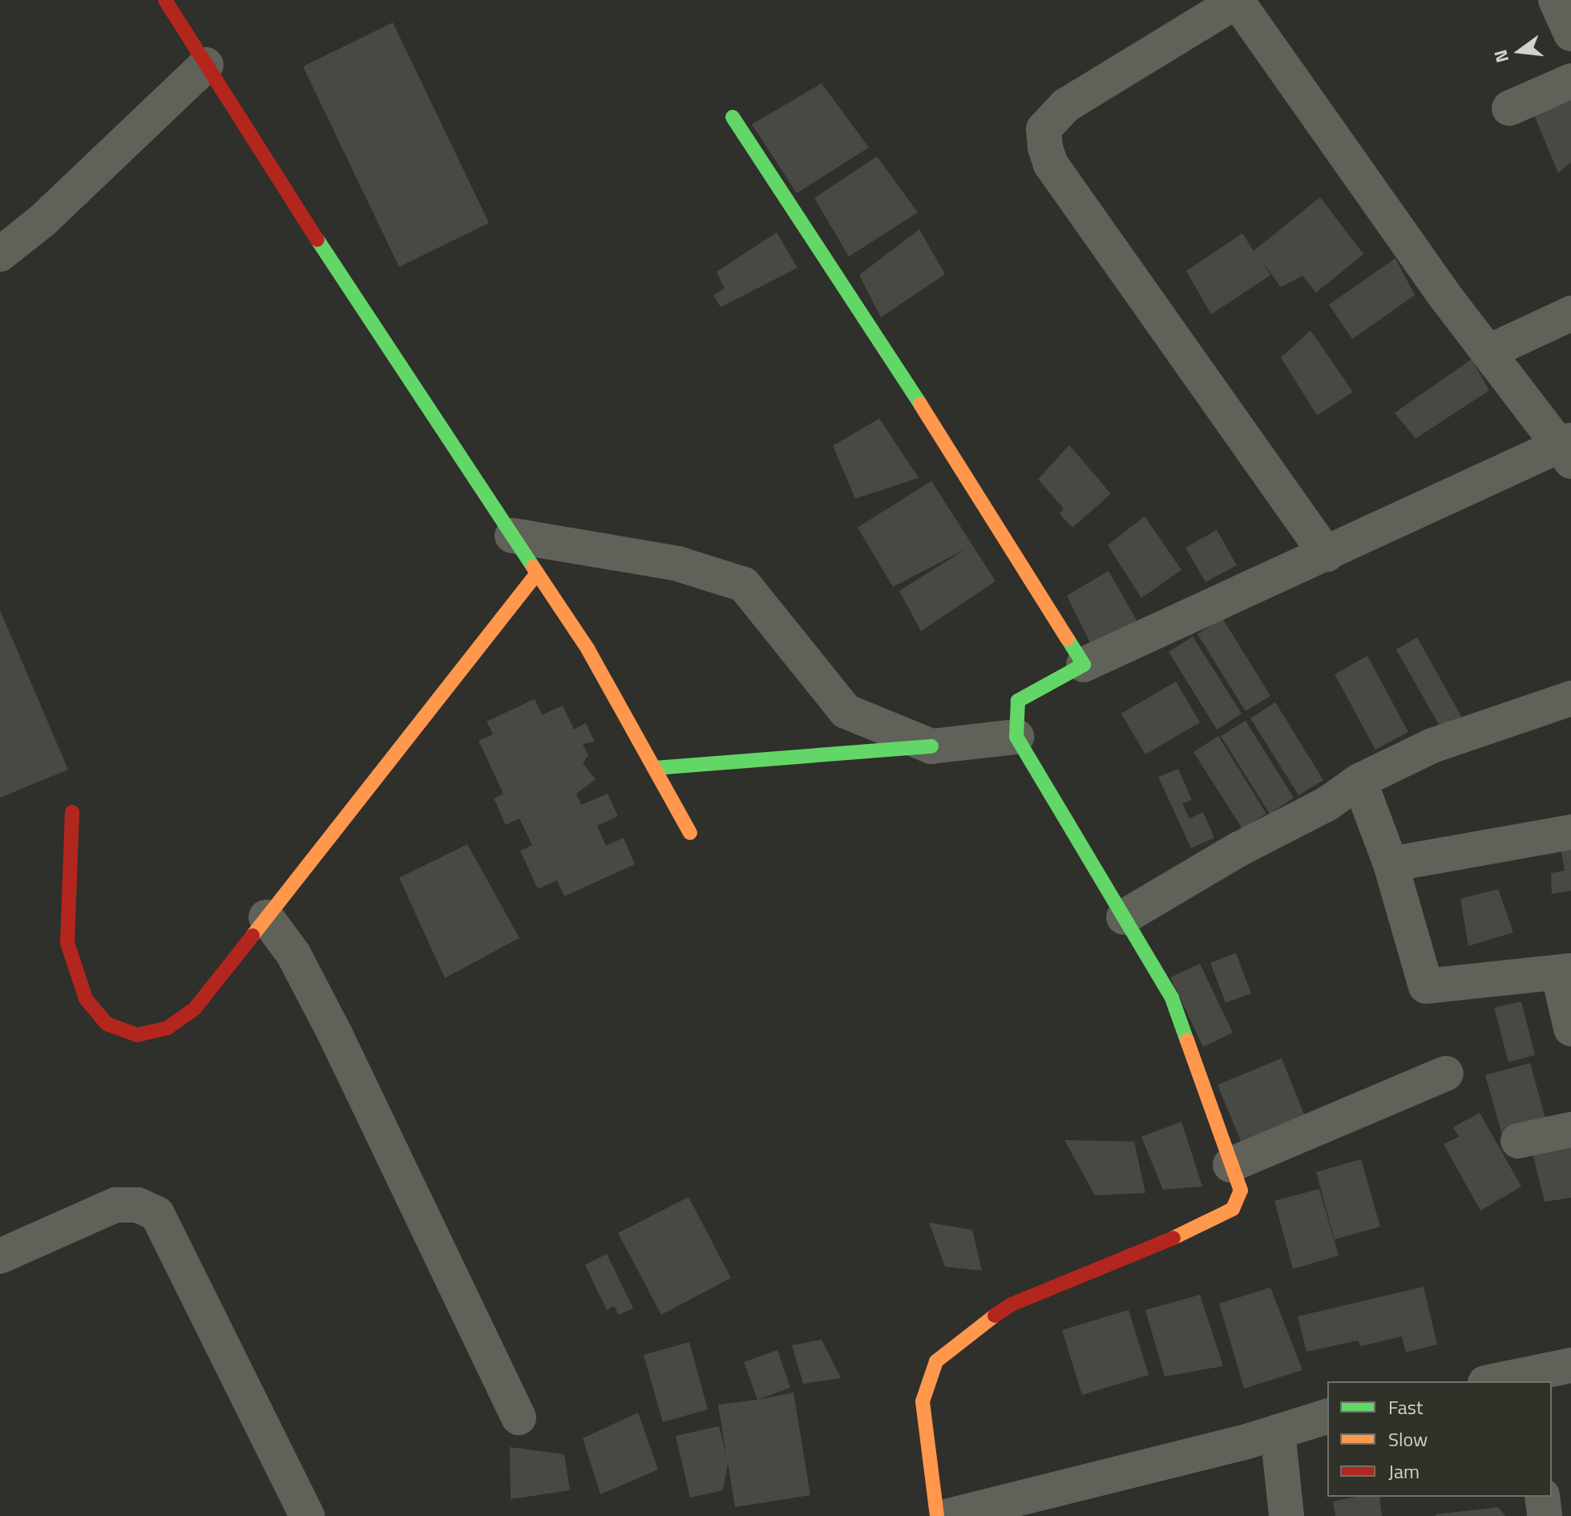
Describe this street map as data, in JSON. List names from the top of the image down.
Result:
{
  "legend": ["Fast", "Slow", "Jam"],
  "north": "left"
}
